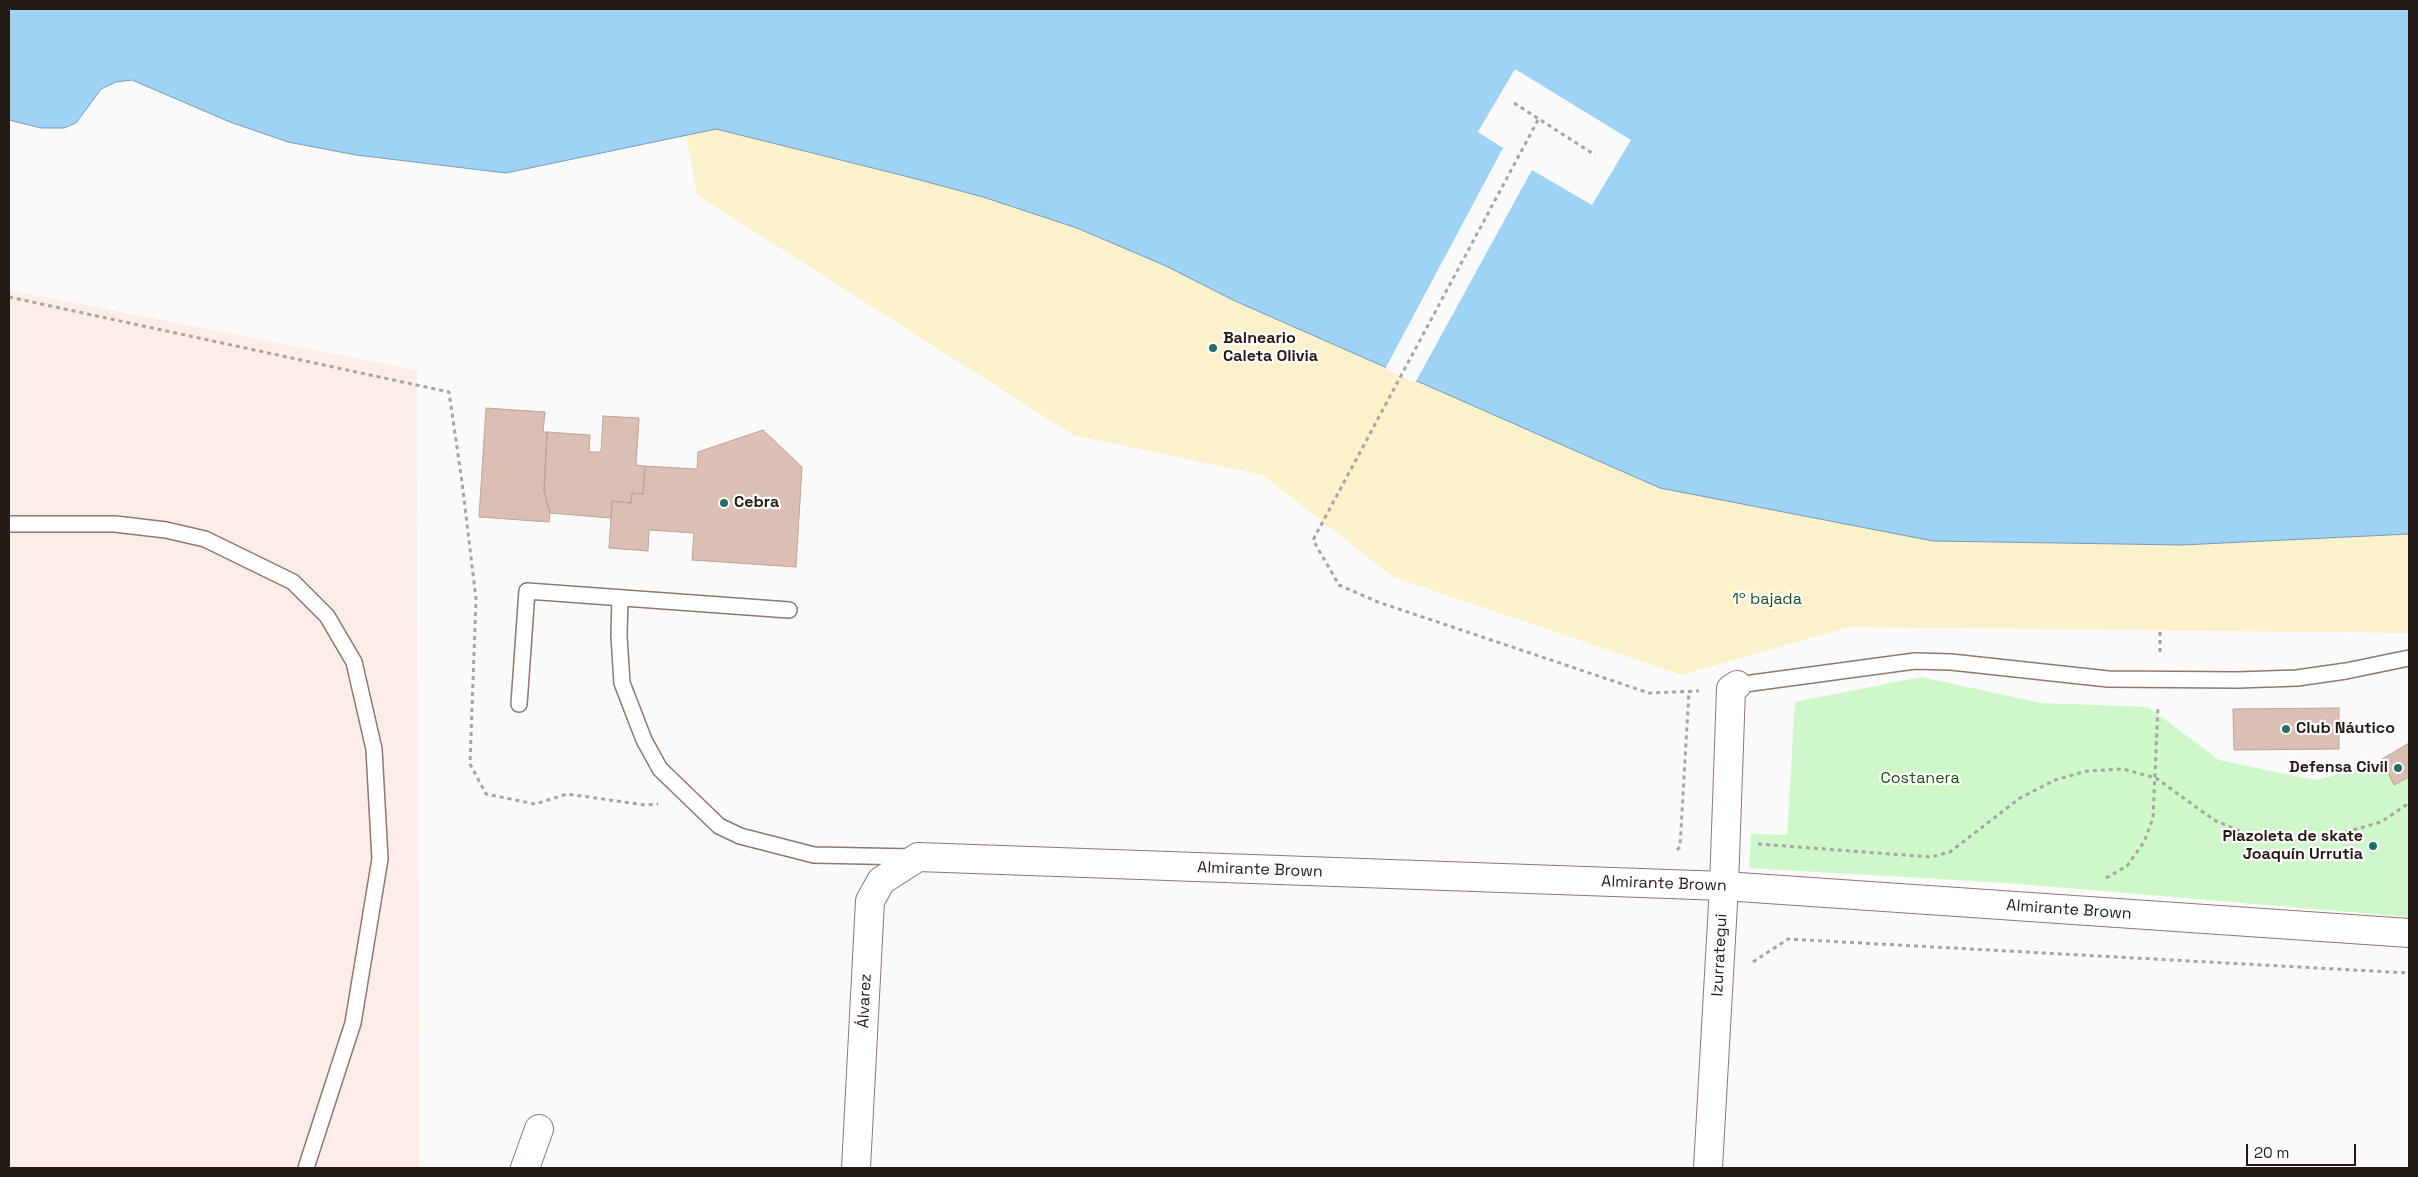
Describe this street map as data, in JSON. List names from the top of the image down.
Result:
{
  "streets": {
    "street": ["Almirante Brown", "Izurrategui", "Álvarez"]
  },
  "crossings": [
    ["Almirante Brown", "Izurrategui"],
    ["Almirante Brown", "Álvarez"]
  ],
  "parks": ["1º bajada", "Costanera"],
  "places": [
    "Balneario Caleta Olivia",
    "Cebra",
    "Club Náutico",
    "Defensa Civil",
    "Plazoleta de skate Joaquín Urrutia"
  ],
  "scale_bar": "20 m"
}
